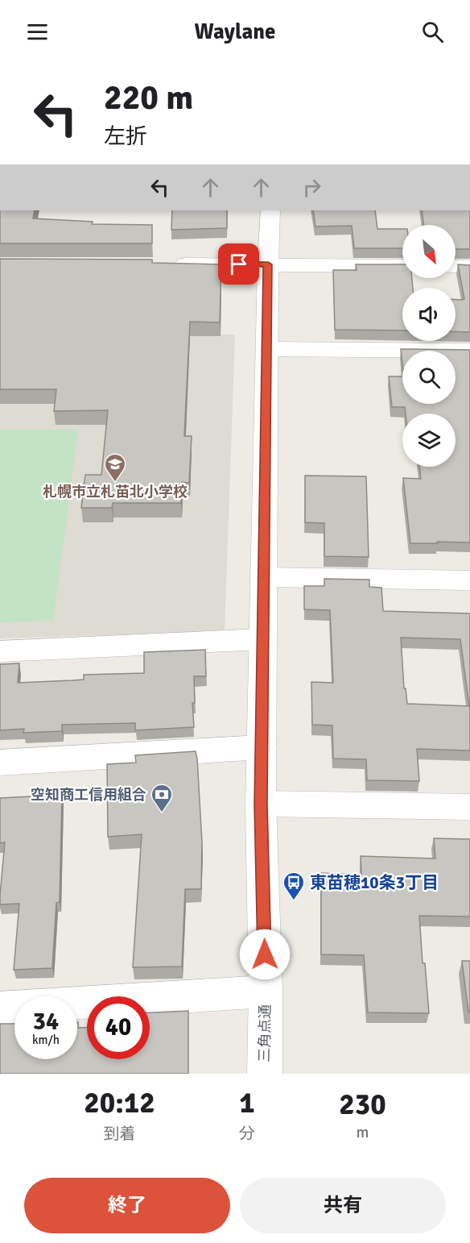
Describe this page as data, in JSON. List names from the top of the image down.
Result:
{
  "streets": {
    "street": ["三角点通"]
  },
  "places": {
    "school or university": ["札幌市立札苗北小学校"],
    "bank": ["空知商工信用組合"],
    "bus stop": ["東苗穂10条3丁目"]
  },
  "north": "bottom right",
  "page": {
    "header": "Waylane",
    "turn": ["220 m", "左折"],
    "speed": "34 km/h",
    "limit": "40",
    "eta": [
      "20:12",
      "到着",
      "1",
      "分",
      "230",
      "m"
    ],
    "buttons": ["終了", "共有"]
  }
}
